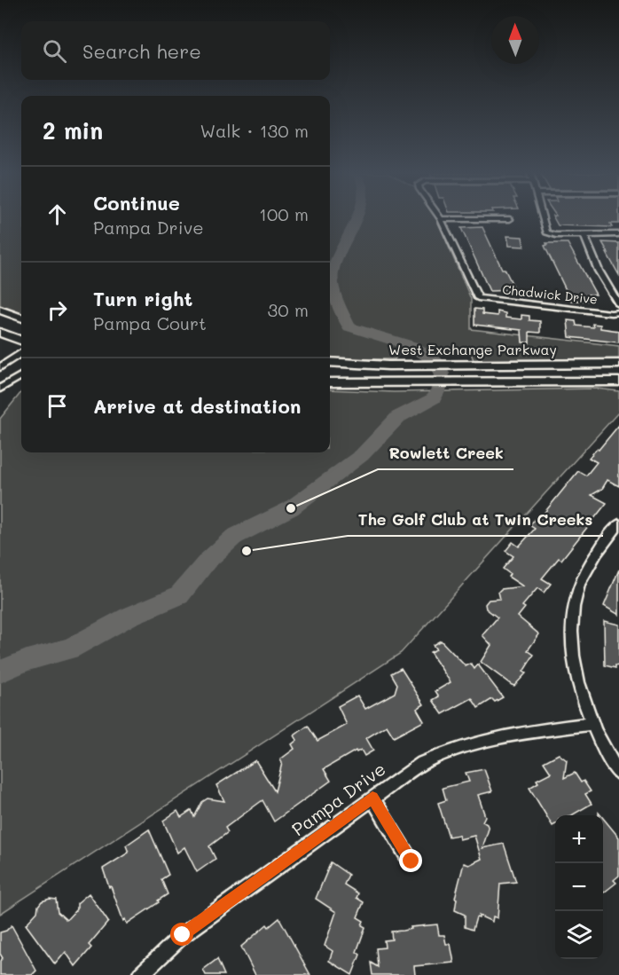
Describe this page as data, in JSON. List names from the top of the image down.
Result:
{
  "streets": {
    "main road": ["West Exchange Parkway"],
    "street": ["Chadwick Drive", "Pampa Drive"]
  },
  "places": ["Rowlett Creek", "The Golf Club at Twin Creeks"],
  "north": "top",
  "page": {
    "search": "Search here",
    "heading": ["2 min", "Walk · 130 m"],
    "list": [
      ["Continue", "Pampa Drive", "100 m"],
      ["Turn right", "Pampa Court", "30 m"],
      "Arrive at destination"
    ],
    "map_buttons": ["+", "−"]
  }
}
